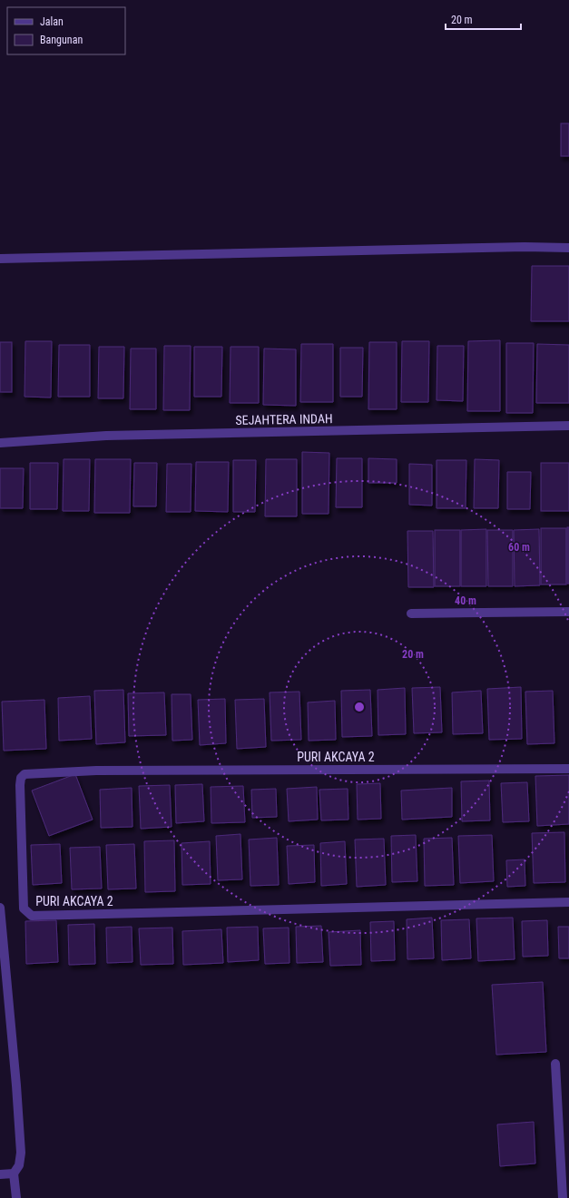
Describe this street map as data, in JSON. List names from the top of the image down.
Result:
{
  "streets": {
    "street": ["SEJAHTERA INDAH", "PURI AKCAYA 2"]
  },
  "legend": ["Jalan", "Bangunan"],
  "scale_bar": "20 m",
  "rings": ["60 m", "40 m", "20 m"]
}
